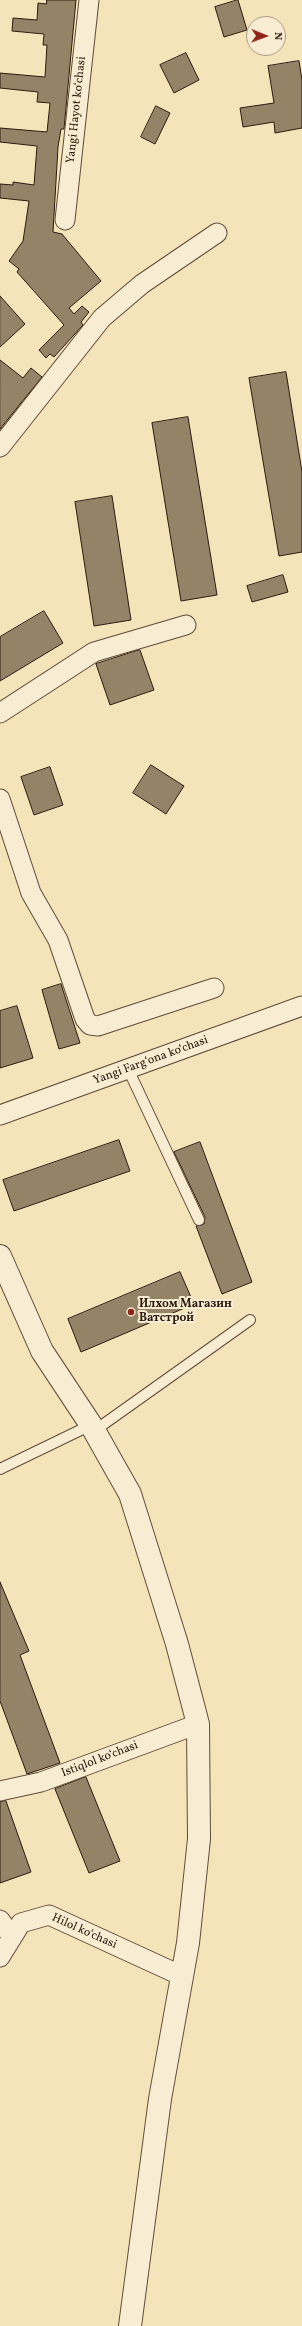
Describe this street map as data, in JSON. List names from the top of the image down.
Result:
{
  "streets": {
    "street": [
      "Yangi Hayot koʻchasi",
      "Yangi Fargʻona koʻchasi",
      "Istiqlol koʻchasi",
      "Hilol koʻchasi"
    ]
  },
  "places": ["Илхом Магазин Ватстрой"],
  "north": "right"
}
